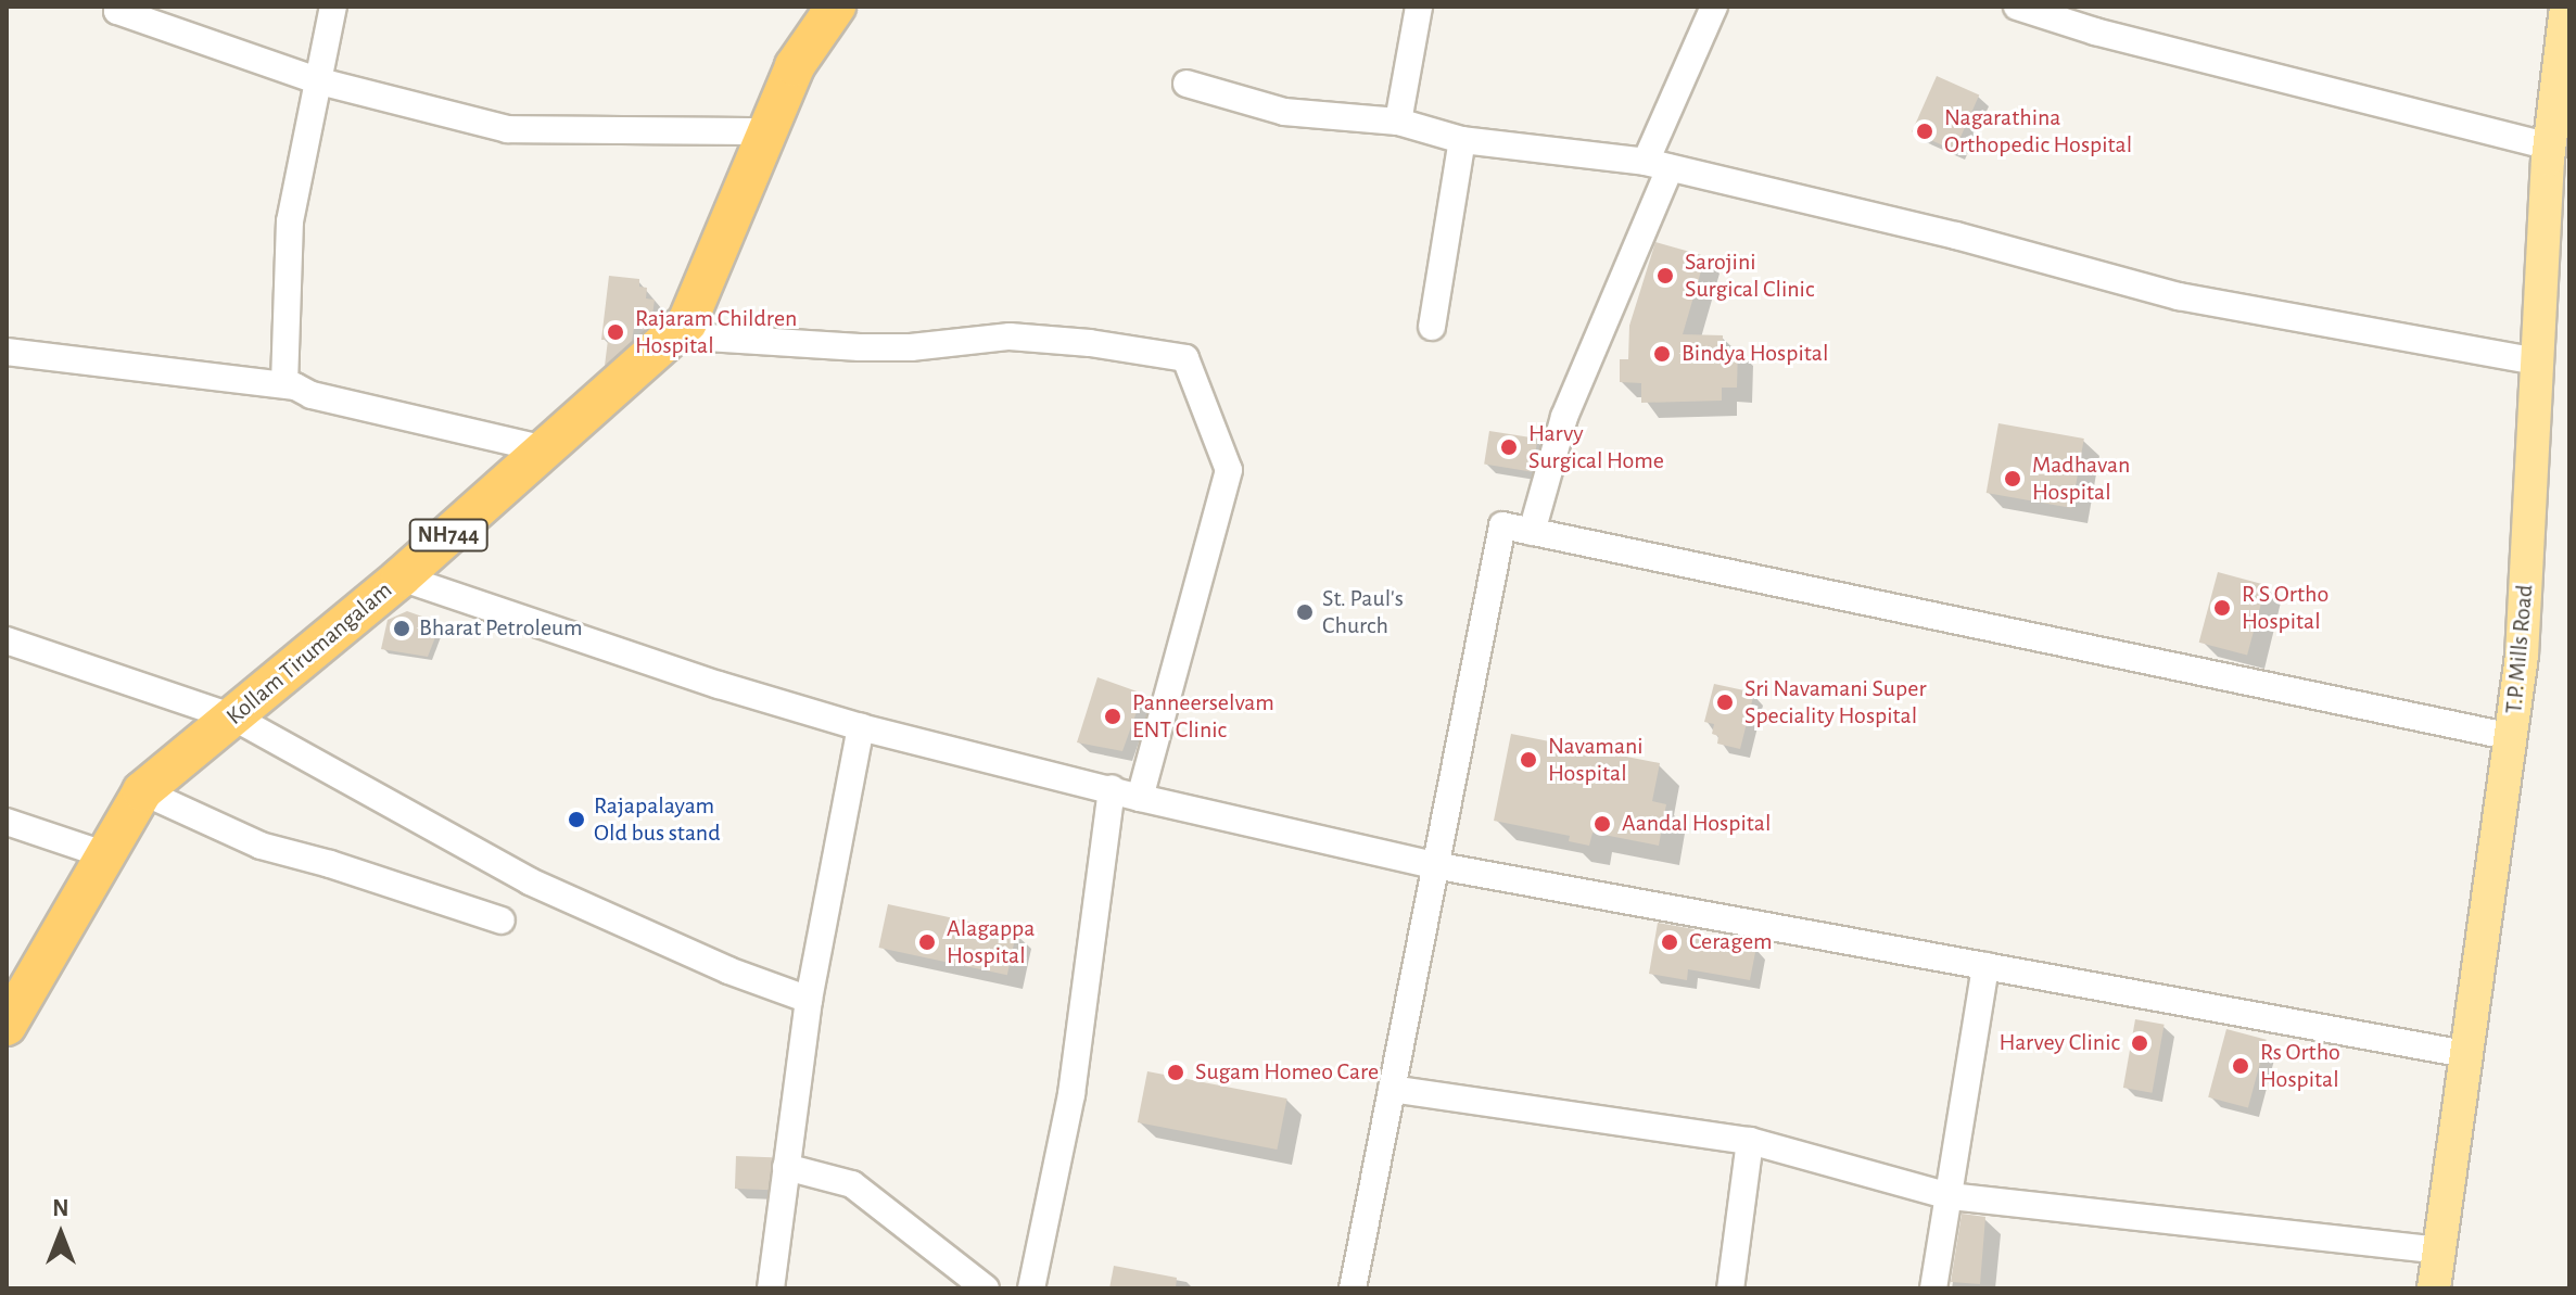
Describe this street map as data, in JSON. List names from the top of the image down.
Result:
{
  "streets": {
    "highway": ["NH744", "Kollam Tirumangalam"],
    "main road": ["T.P. Mills Road"]
  },
  "places": [
    "Nagarathina Orthopedic Hospital",
    "Sarojini Surgical Clinic",
    "Rajaram Children Hospital",
    "Bindya Hospital",
    "Harvy Surgical Home",
    "Madhavan Hospital",
    "R S Ortho Hospital",
    "St. Paul's Church",
    "Bharat Petroleum",
    "Sri Navamani Super Speciality Hospital",
    "Panneerselvam ENT Clinic",
    "Navamani Hospital",
    "Rajapalayam Old bus stand",
    "Aandal Hospital",
    "Alagappa Hospital",
    "Ceragem",
    "Harvey Clinic",
    "Rs Ortho Hospital",
    "Sugam Homeo Care"
  ],
  "north": "top"
}
